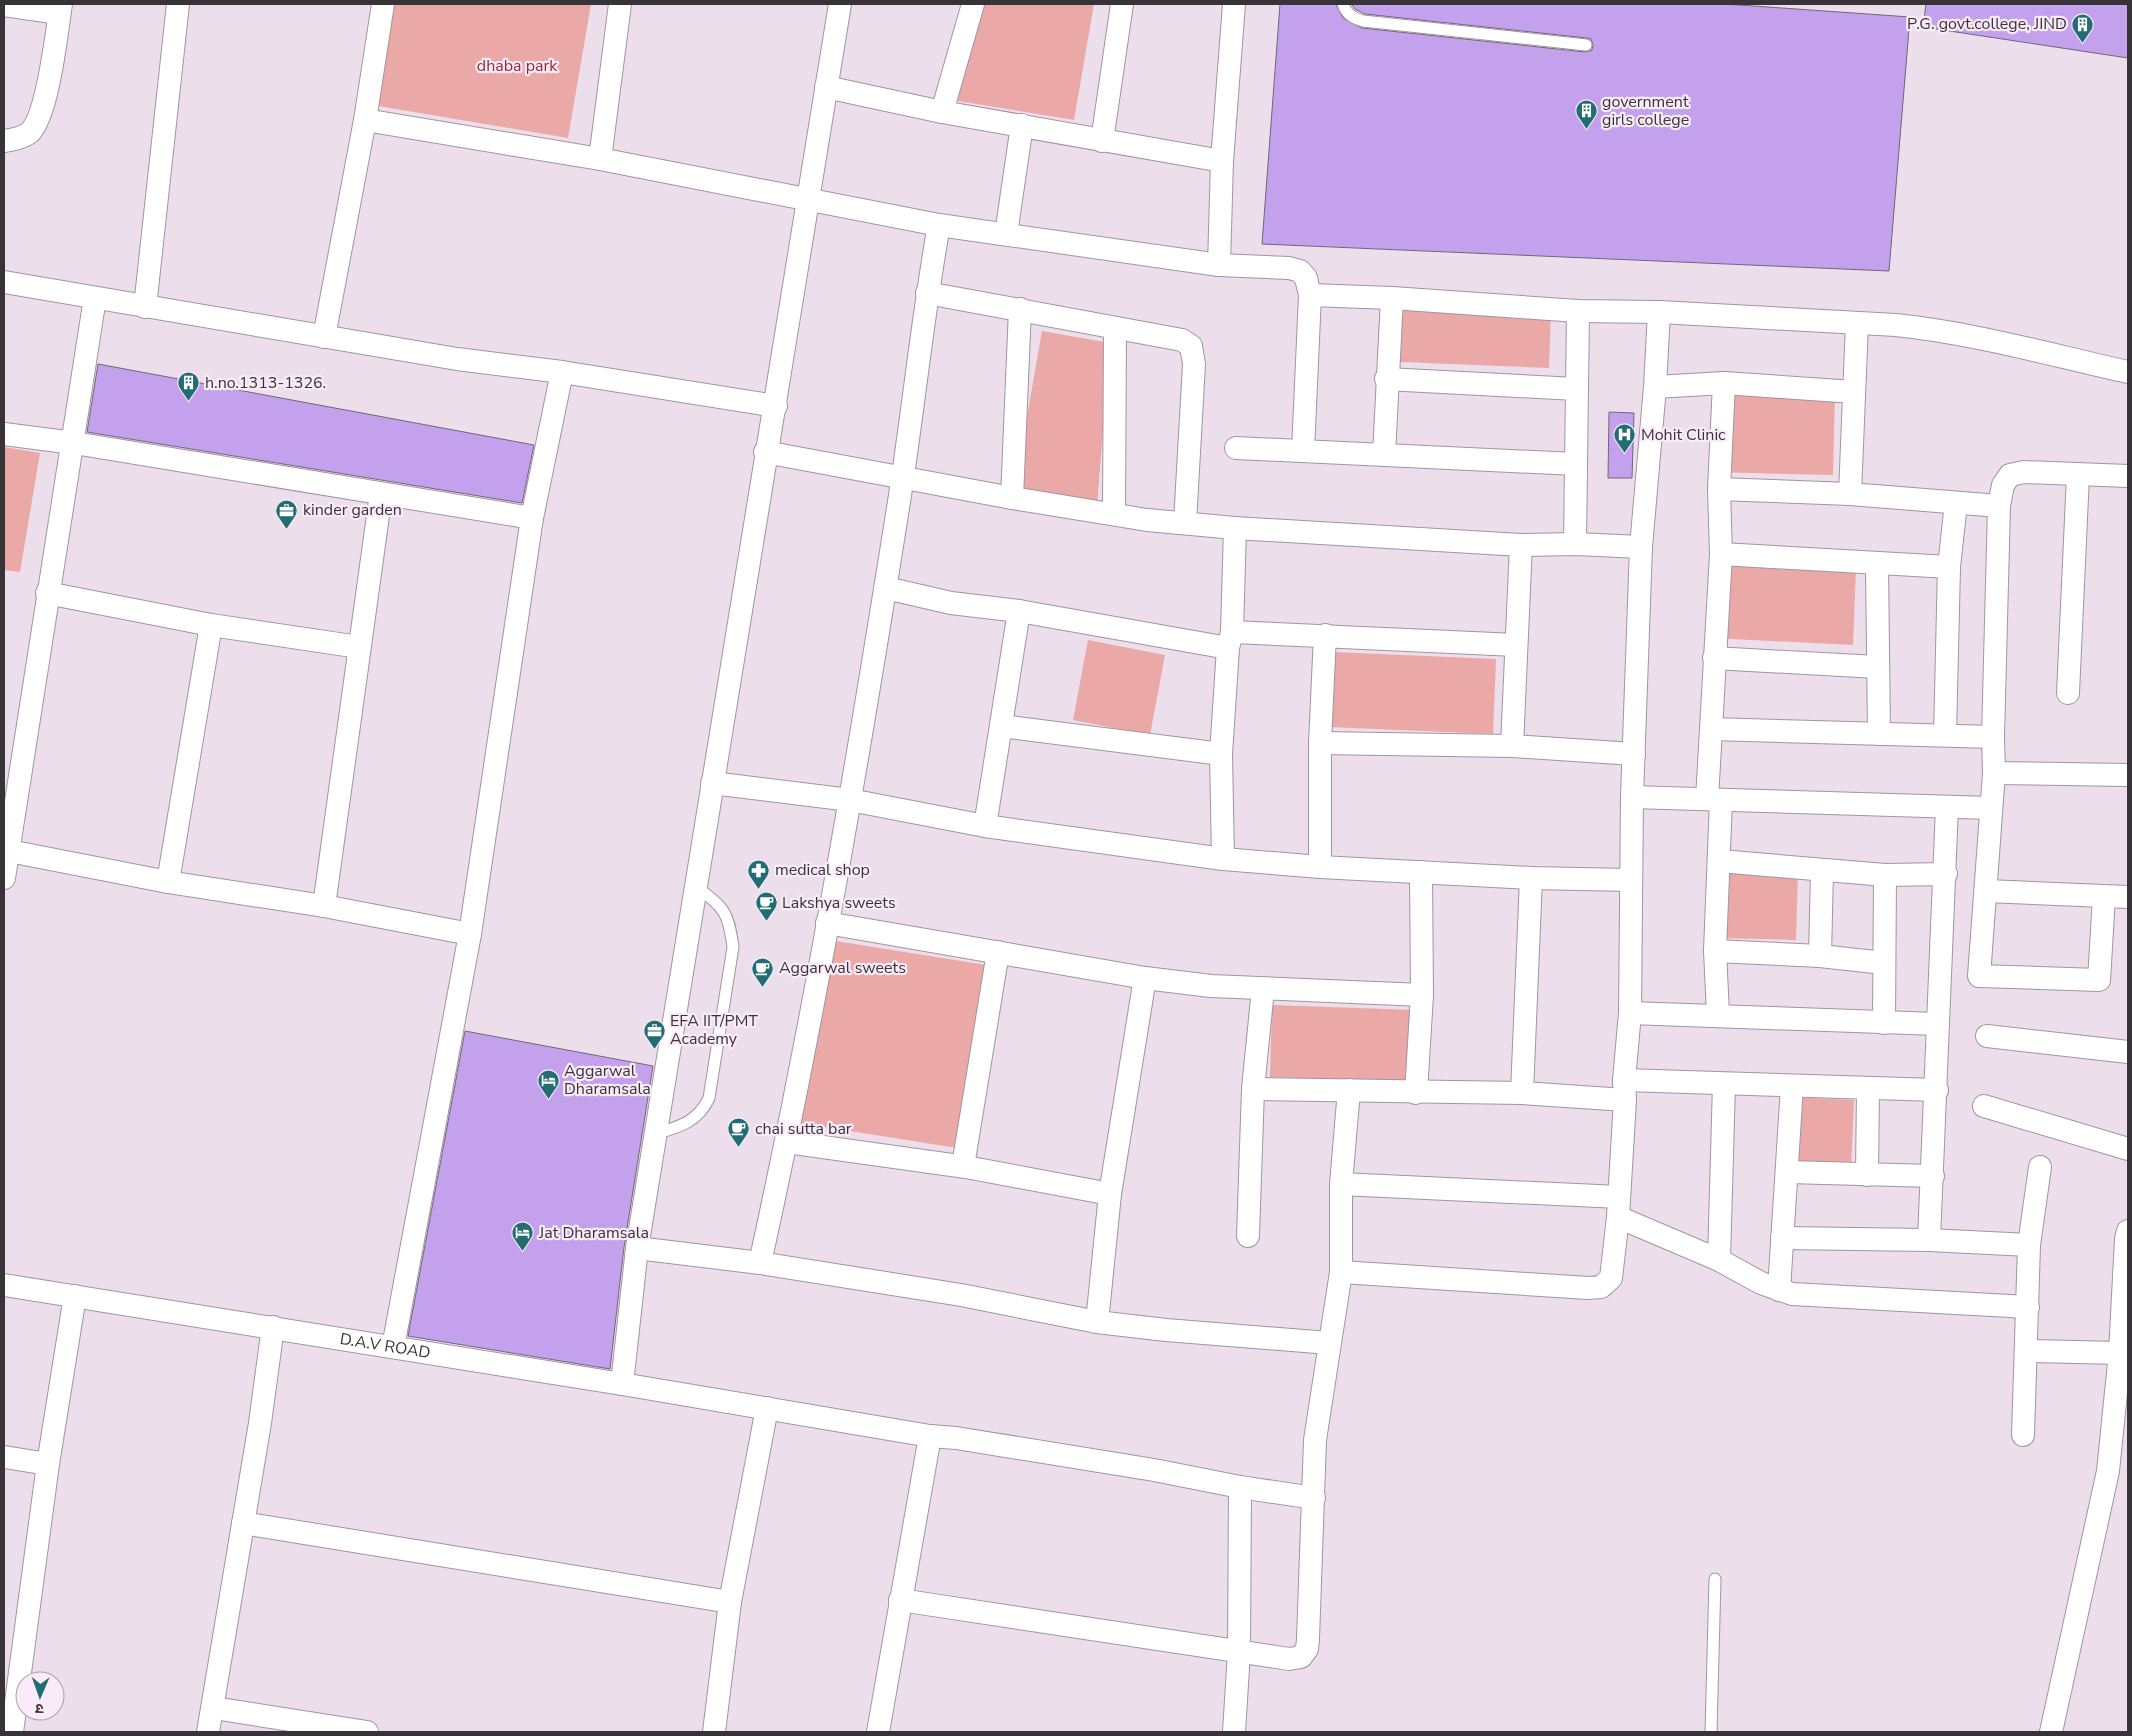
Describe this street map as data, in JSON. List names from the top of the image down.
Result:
{
  "streets": {
    "street": ["D.A.V ROAD"]
  },
  "parks": ["dhaba park"],
  "places": {
    "building": ["P.G. govt.college, JIND", "government girls college", "h.no.1313-1326."],
    "hospital": ["Mohit Clinic"],
    "office": ["kinder garden", "EFA IIT/PMT Academy"],
    "pharmacy": ["medical shop"],
    "cafe": ["Lakshya sweets", "Aggarwal sweets", "chai sutta bar"],
    "hotel": ["Aggarwal Dharamsala", "Jat Dharamsala"]
  },
  "north": "bottom"
}
